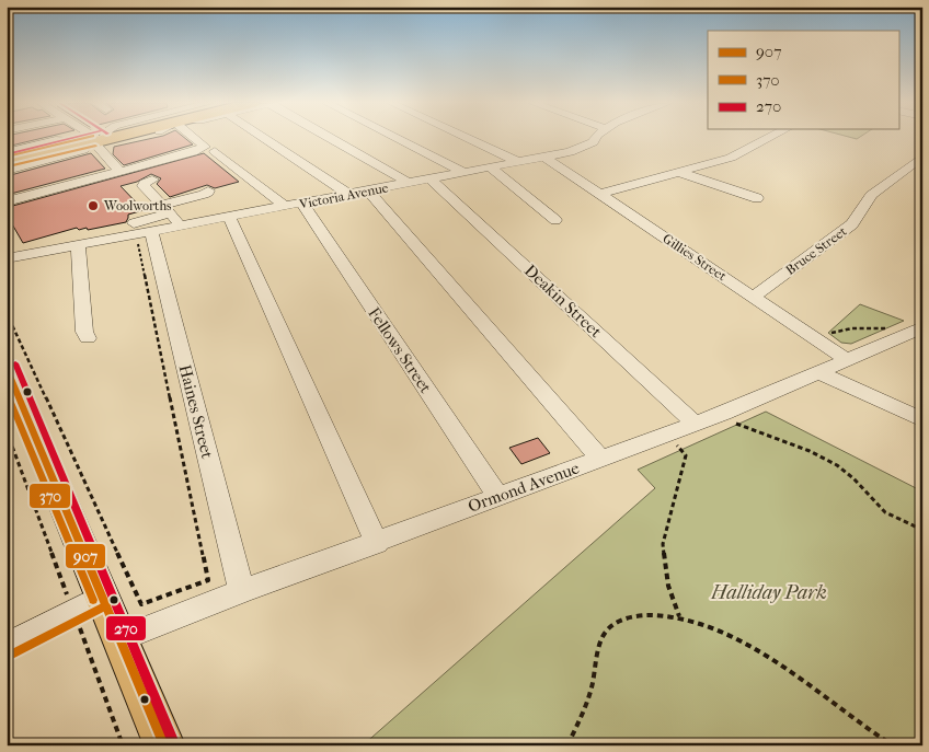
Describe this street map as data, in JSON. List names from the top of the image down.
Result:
{
  "streets": {
    "street": [
      "Victoria Avenue",
      "Bruce Street",
      "Gillies Street",
      "Deakin Street",
      "Fellows Street",
      "Haines Street",
      "Ormond Avenue"
    ]
  },
  "crossings": [
    ["Victoria Avenue", "Gillies Street"],
    ["Victoria Avenue", "Deakin Street"],
    ["Victoria Avenue", "Fellows Street"],
    ["Victoria Avenue", "Haines Street"],
    ["Bruce Street", "Gillies Street"],
    ["Gillies Street", "Ormond Avenue"],
    ["Deakin Street", "Ormond Avenue"],
    ["Fellows Street", "Ormond Avenue"],
    ["Haines Street", "Ormond Avenue"]
  ],
  "parks": ["Halliday Park"],
  "places": ["Woolworths"],
  "lines": ["transit line 907", "transit line 270", "transit line 370"],
  "legend": ["907", "370", "270"]
}
